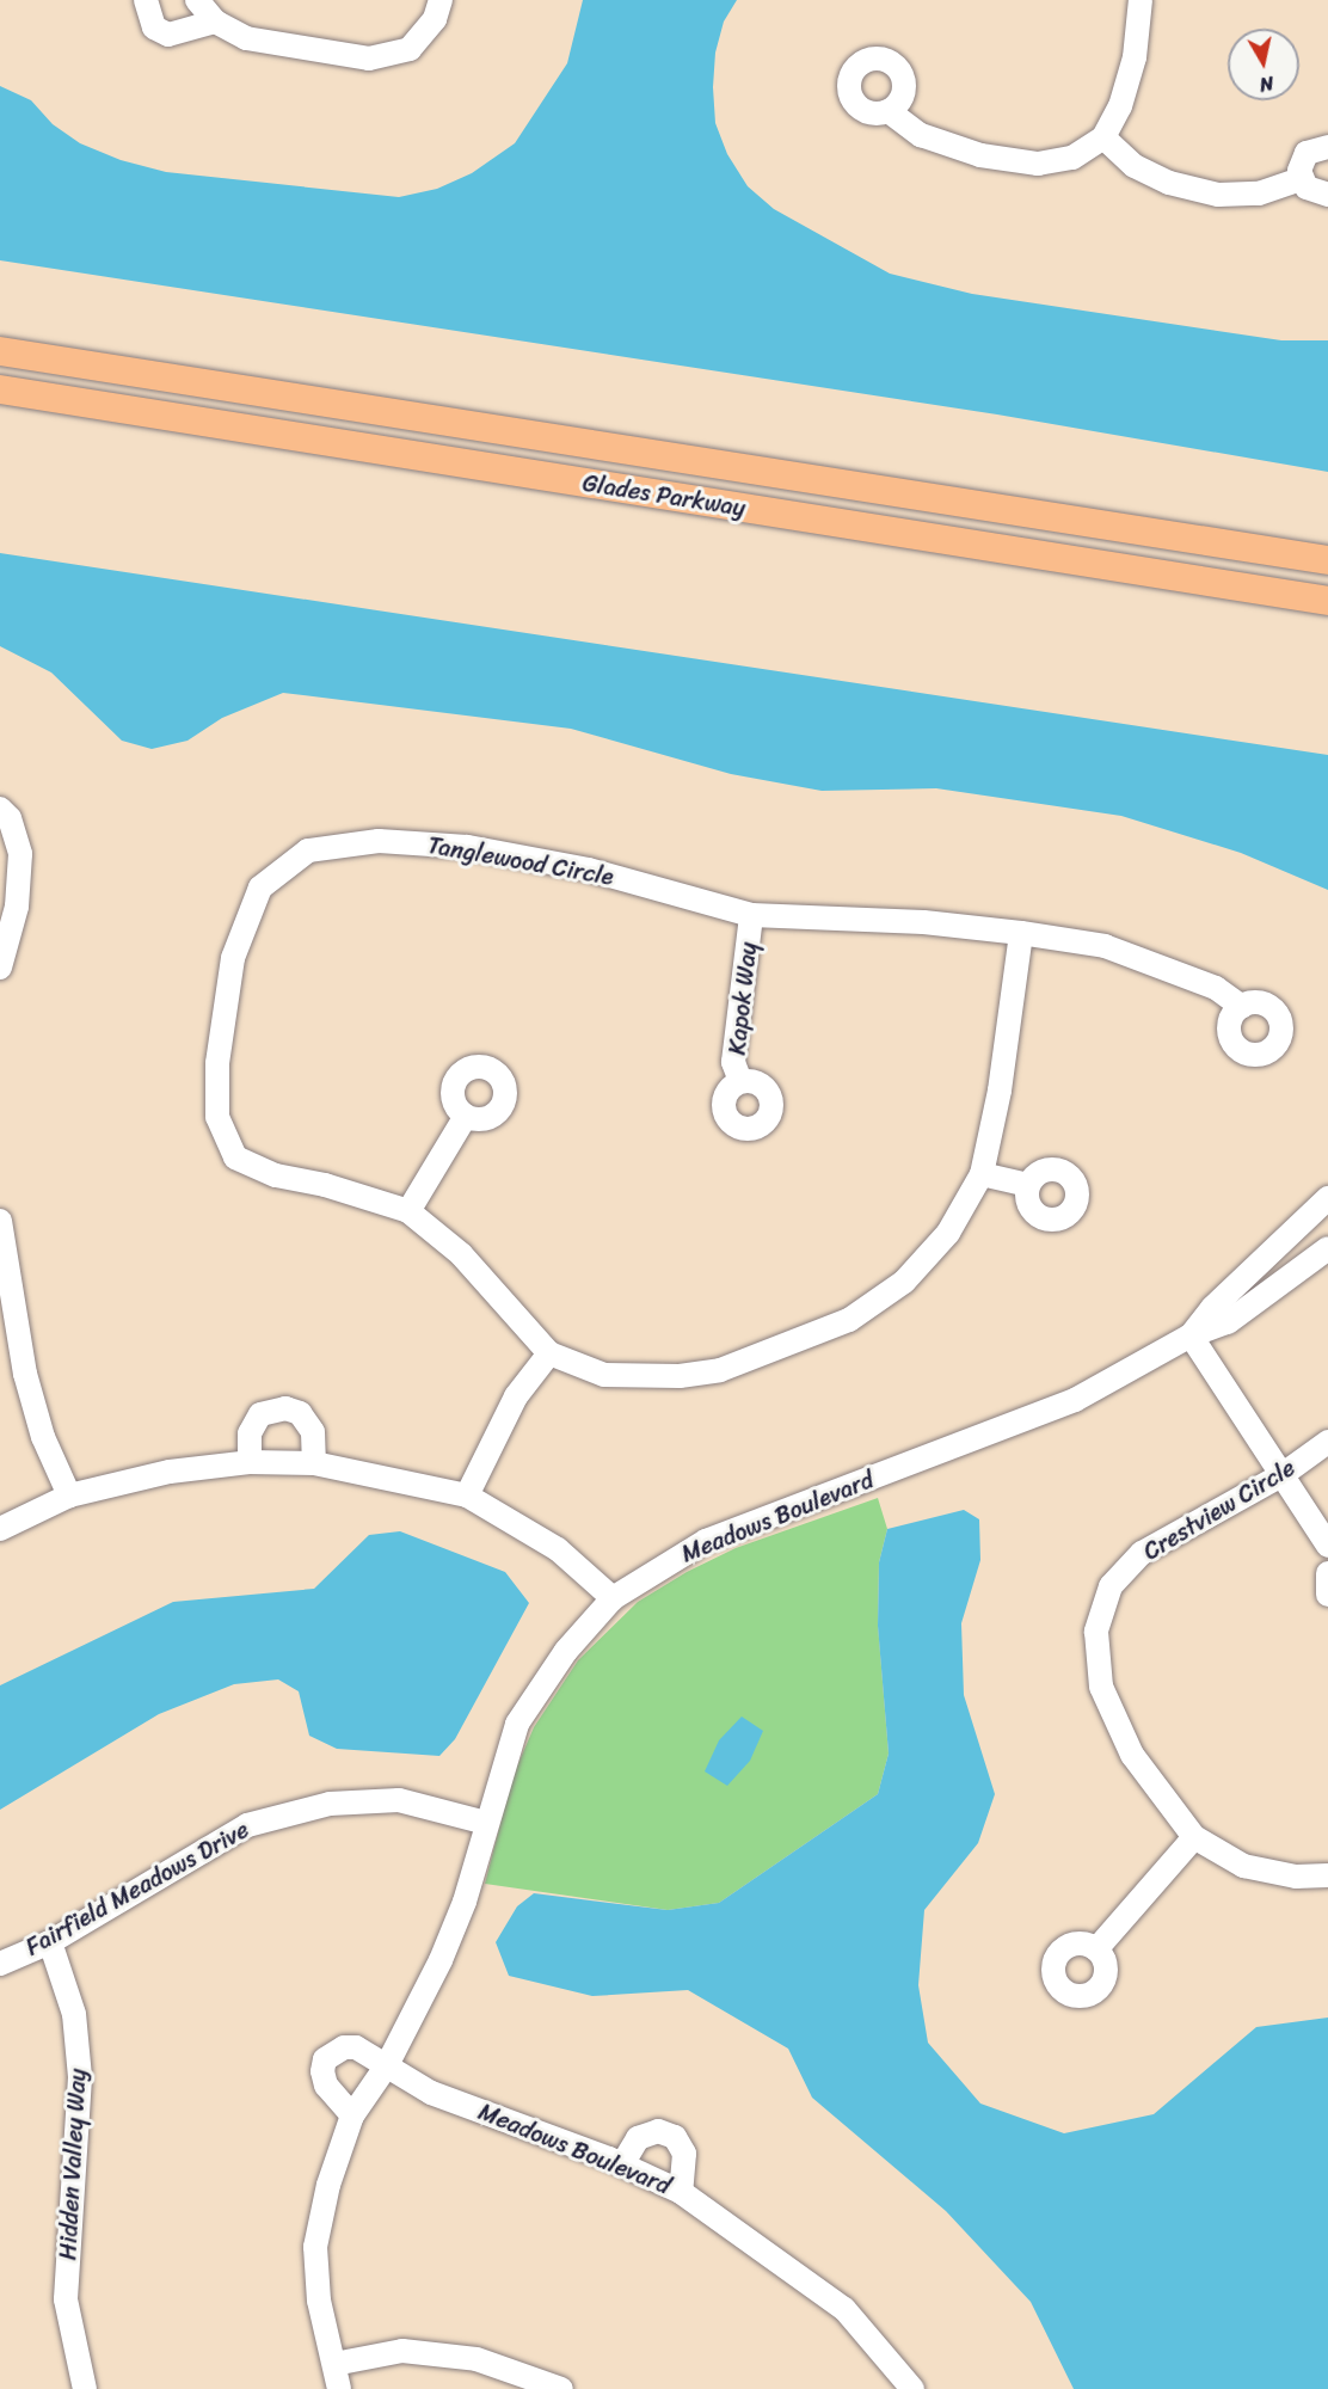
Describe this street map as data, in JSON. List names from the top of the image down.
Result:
{
  "streets": {
    "main road": ["Glades Parkway"],
    "street": [
      "Tanglewood Circle",
      "Kapok Way",
      "Crestview Circle",
      "Meadows Boulevard",
      "Fairfield Meadows Drive",
      "Hidden Valley Way"
    ]
  },
  "crossings": [
    ["Tanglewood Circle", "Kapok Way"],
    ["Meadows Boulevard", "Fairfield Meadows Drive"],
    ["Fairfield Meadows Drive", "Hidden Valley Way"]
  ],
  "north": "bottom"
}
